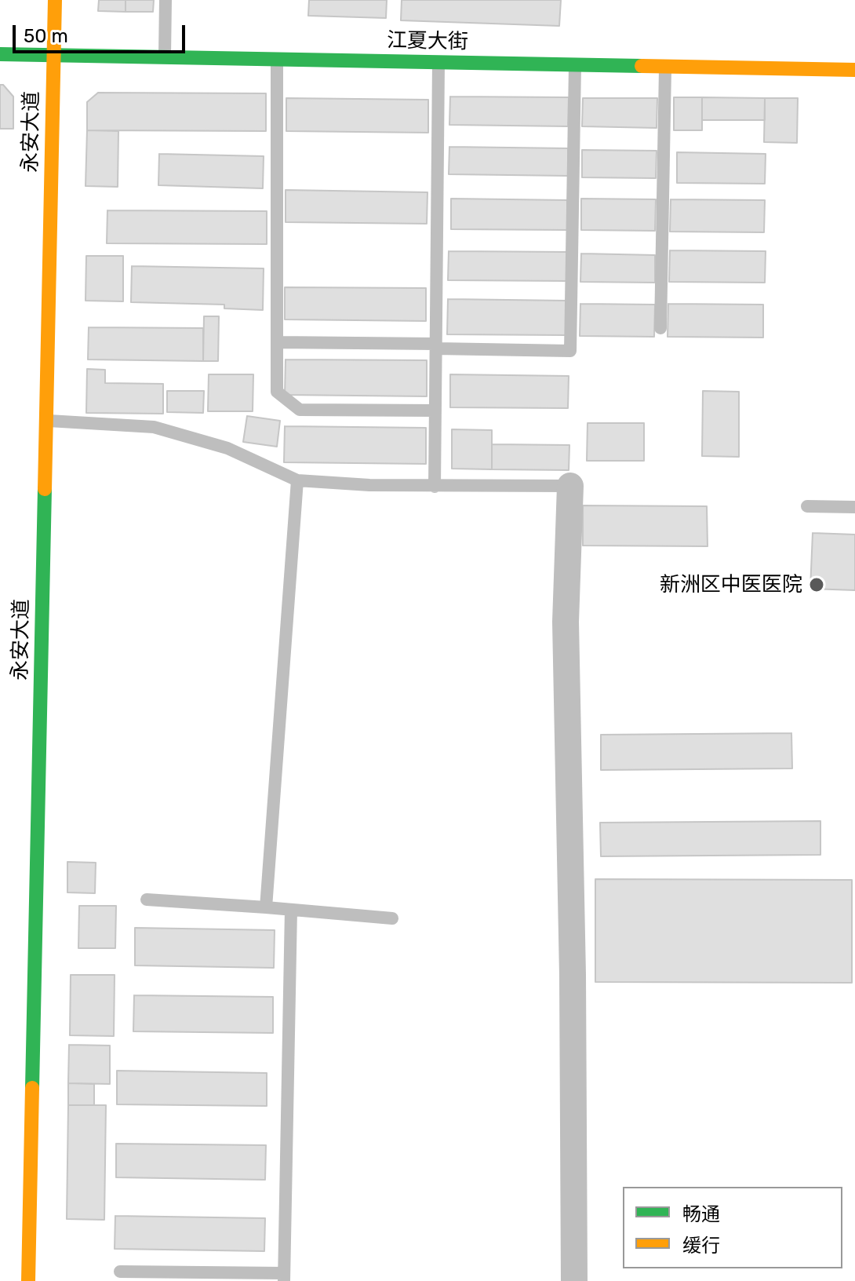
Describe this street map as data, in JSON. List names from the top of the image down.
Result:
{
  "streets": {
    "street": ["江夏大街", "永安大道"]
  },
  "crossings": [
    ["江夏大街", "永安大道"]
  ],
  "places": ["新洲区中医医院"],
  "legend": ["畅通", "缓行"],
  "scale_bar": "50 m"
}
